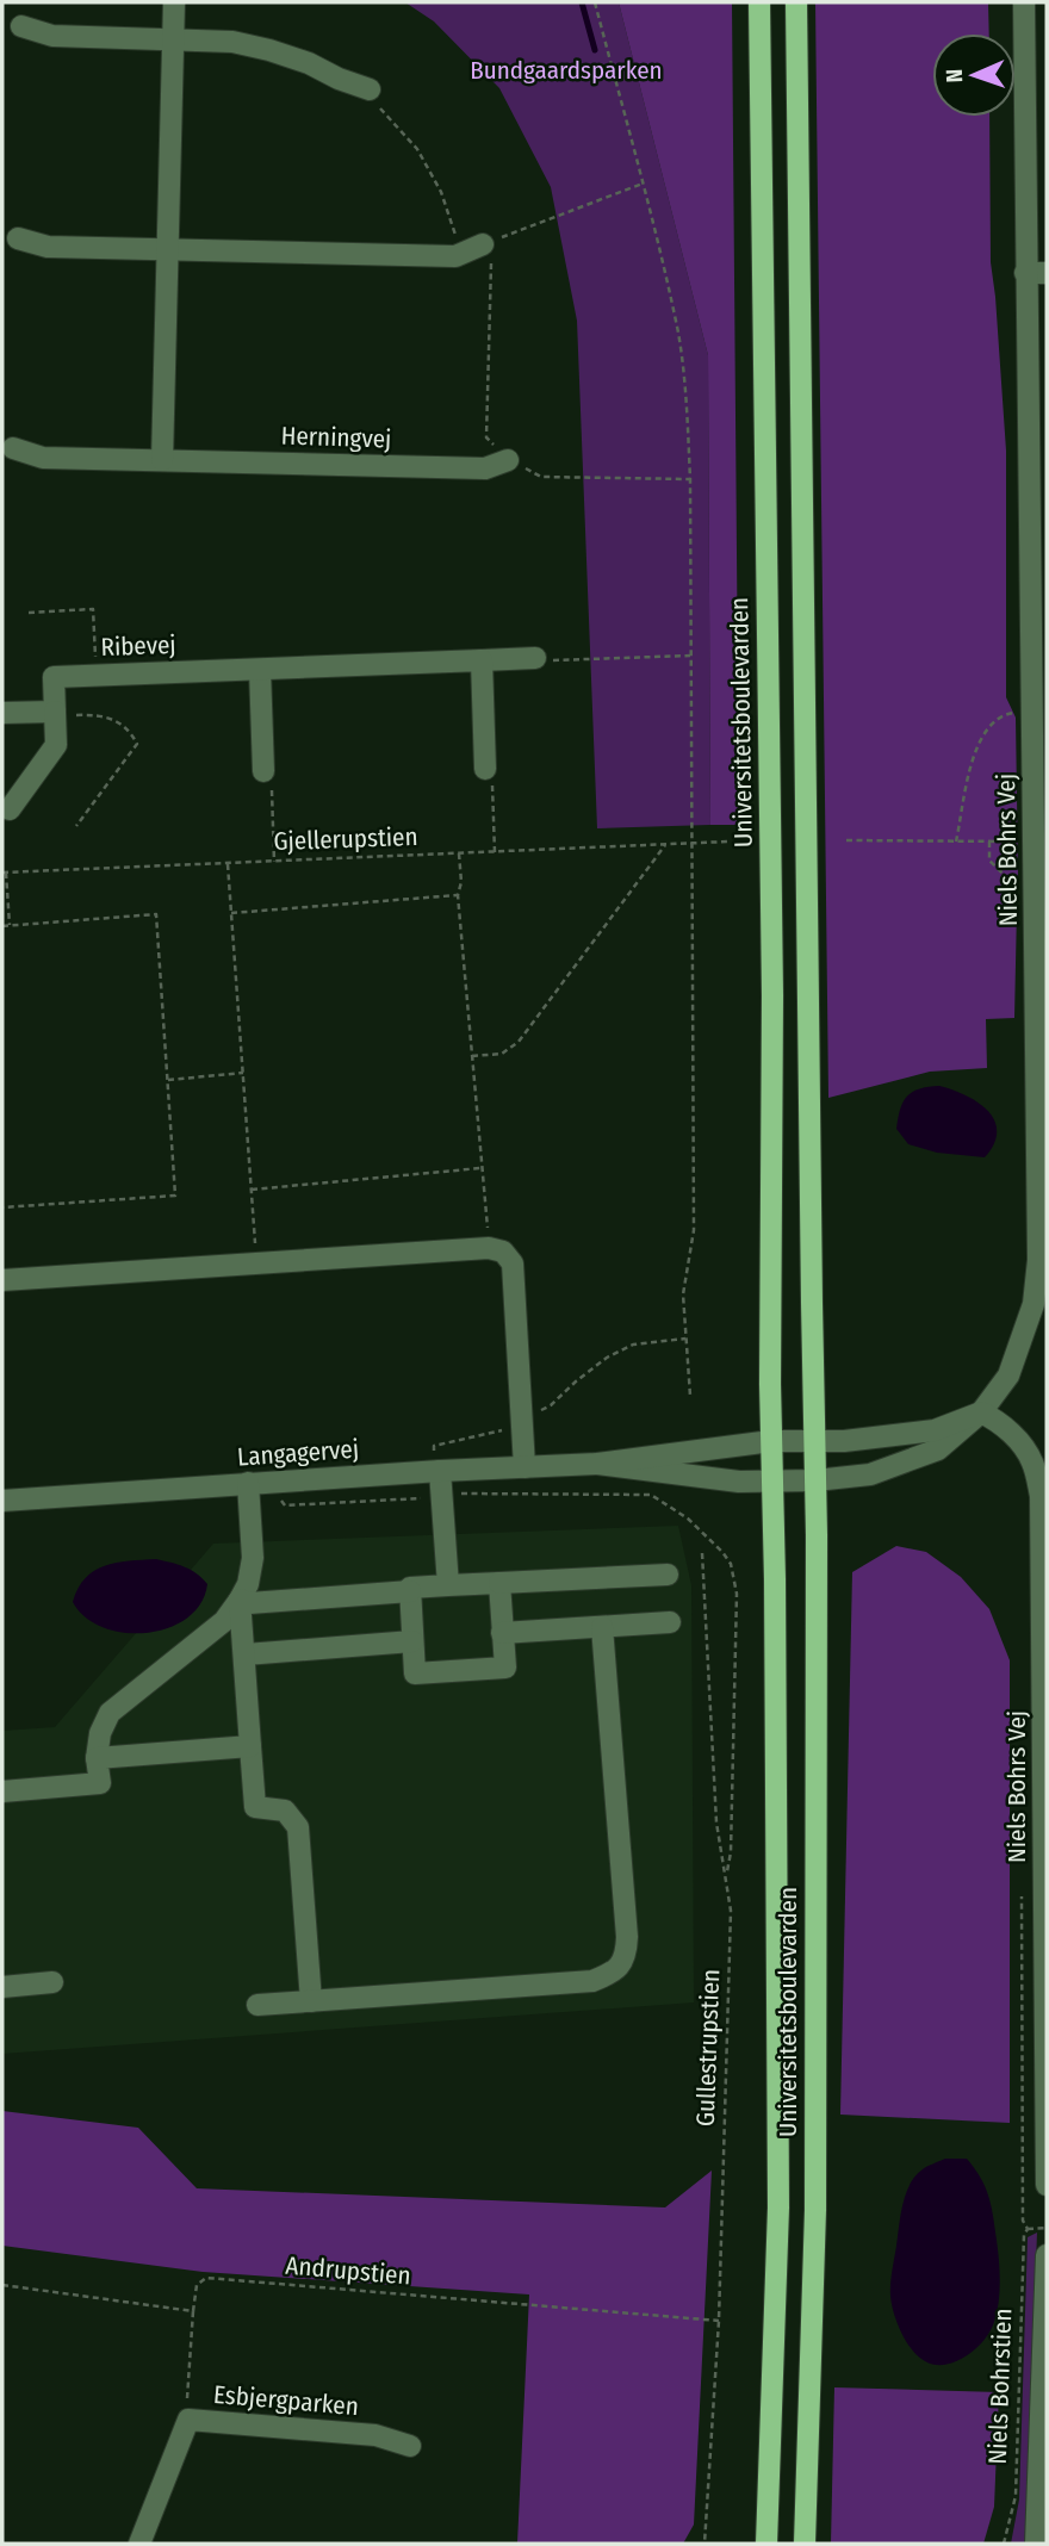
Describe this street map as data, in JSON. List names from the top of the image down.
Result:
{
  "streets": {
    "main road": ["Universitetsboulevarden"],
    "street": [
      "Herningvej",
      "Ribevej",
      "Niels Bohrs Vej",
      "Langagervej",
      "Esbjergparken"
    ],
    "path": [
      "Gjellerupstien",
      "Gullestrupstien",
      "Andrupstien",
      "Niels Bohrstien"
    ]
  },
  "crossings": [
    ["Universitetsboulevarden", "Niels Bohrs Vej"],
    ["Universitetsboulevarden", "Langagervej"],
    ["Niels Bohrs Vej", "Langagervej"],
    ["Gullestrupstien", "Andrupstien"]
  ],
  "parks": ["Bundgaardsparken"],
  "north": "left"
}
